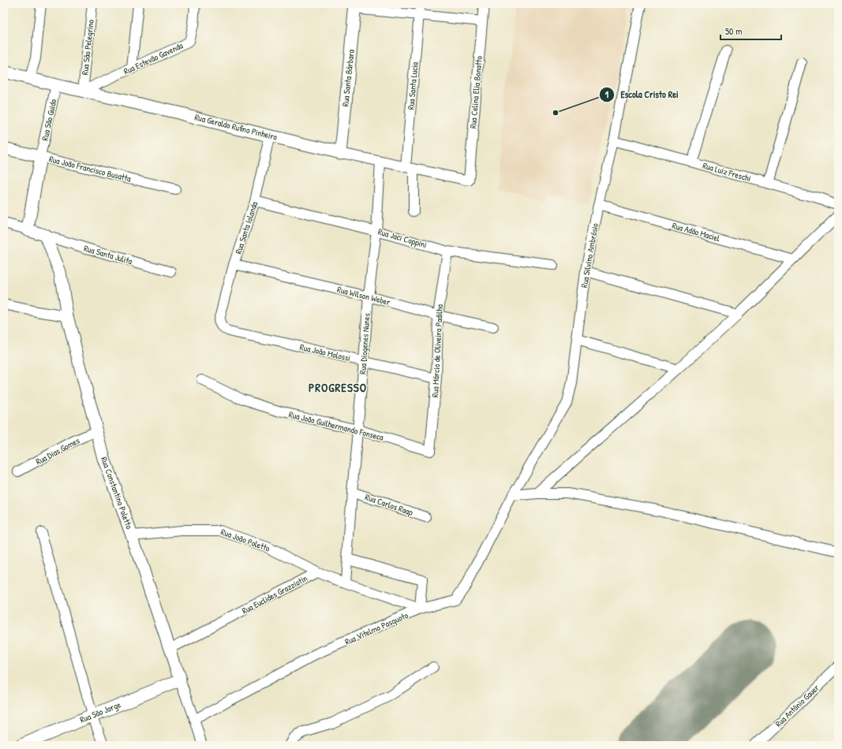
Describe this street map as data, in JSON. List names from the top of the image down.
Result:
{
  "streets": {
    "street": [
      "Rua São Pelegrino",
      "Rua Estevão Gavenda",
      "Rua Santa Bárbara",
      "Rua Santa Lucia",
      "Rua Celina Elia Bonatto",
      "Rua São Guido",
      "Rua Geraldo Rufino Pinheiro",
      "Rua João Francisco Busatta",
      "Rua Luiz Freschi",
      "Rua Santa Iolanda",
      "Rua Adão Maciel",
      "Rua Jaci Coppini",
      "Rua Santa Julita",
      "Rua Silvino Ambrósio",
      "Rua Wilson Weber",
      "Rua Diogenes Nunes",
      "Rua Márcio de Oliveira Padilha",
      "Rua João Molossi",
      "Rua João Guilhermando Fonseca",
      "Rua Dias Gomes",
      "Rua Constantino Poletto",
      "Rua Carlos Raap",
      "Rua João Poletto",
      "Rua Euclides Grazziotin",
      "Rua Vitelmo Pasquoto",
      "Rua Antônio Gauer",
      "Rua São Jorge"
    ]
  },
  "crossings": [
    ["Rua São Pelegrino", "Rua Estevão Gavenda"],
    ["Rua São Pelegrino", "Rua Geraldo Rufino Pinheiro"],
    ["Rua Estevão Gavenda", "Rua Geraldo Rufino Pinheiro"],
    ["Rua Santa Bárbara", "Rua Geraldo Rufino Pinheiro"],
    ["Rua Santa Lucia", "Rua Geraldo Rufino Pinheiro"],
    ["Rua Celina Elia Bonatto", "Rua Geraldo Rufino Pinheiro"],
    ["Rua São Guido", "Rua Geraldo Rufino Pinheiro"],
    ["Rua São Guido", "Rua João Francisco Busatta"],
    ["Rua Geraldo Rufino Pinheiro", "Rua Santa Iolanda"],
    ["Rua Geraldo Rufino Pinheiro", "Rua Diogenes Nunes"],
    ["Rua Luiz Freschi", "Rua Silvino Ambrósio"],
    ["Rua Santa Iolanda", "Rua Jaci Coppini"],
    ["Rua Santa Iolanda", "Rua Wilson Weber"],
    ["Rua Santa Iolanda", "Rua João Molossi"],
    ["Rua Adão Maciel", "Rua Silvino Ambrósio"],
    ["Rua Jaci Coppini", "Rua Diogenes Nunes"],
    ["Rua Jaci Coppini", "Rua Márcio de Oliveira Padilha"],
    ["Rua Santa Julita", "Rua Constantino Poletto"],
    ["Rua Silvino Ambrósio", "Rua Vitelmo Pasquoto"],
    ["Rua Wilson Weber", "Rua Diogenes Nunes"],
    ["Rua Wilson Weber", "Rua Márcio de Oliveira Padilha"],
    ["Rua Diogenes Nunes", "Rua João Molossi"],
    ["Rua Diogenes Nunes", "Rua João Guilhermando Fonseca"],
    ["Rua Diogenes Nunes", "Rua Carlos Raap"],
    ["Rua Diogenes Nunes", "Rua Euclides Grazziotin"],
    ["Rua Márcio de Oliveira Padilha", "Rua João Molossi"],
    ["Rua Márcio de Oliveira Padilha", "Rua João Guilhermando Fonseca"],
    ["Rua Dias Gomes", "Rua Constantino Poletto"],
    ["Rua Constantino Poletto", "Rua João Poletto"],
    ["Rua Constantino Poletto", "Rua Euclides Grazziotin"],
    ["Rua Constantino Poletto", "Rua Vitelmo Pasquoto"],
    ["Rua Constantino Poletto", "Rua São Jorge"],
    ["Rua João Poletto", "Rua Euclides Grazziotin"],
    ["Rua Euclides Grazziotin", "Rua Vitelmo Pasquoto"]
  ],
  "districts": ["PROGRESSO"],
  "places": ["Escola Cristo Rei"],
  "scale_bar": "50 m"
}
